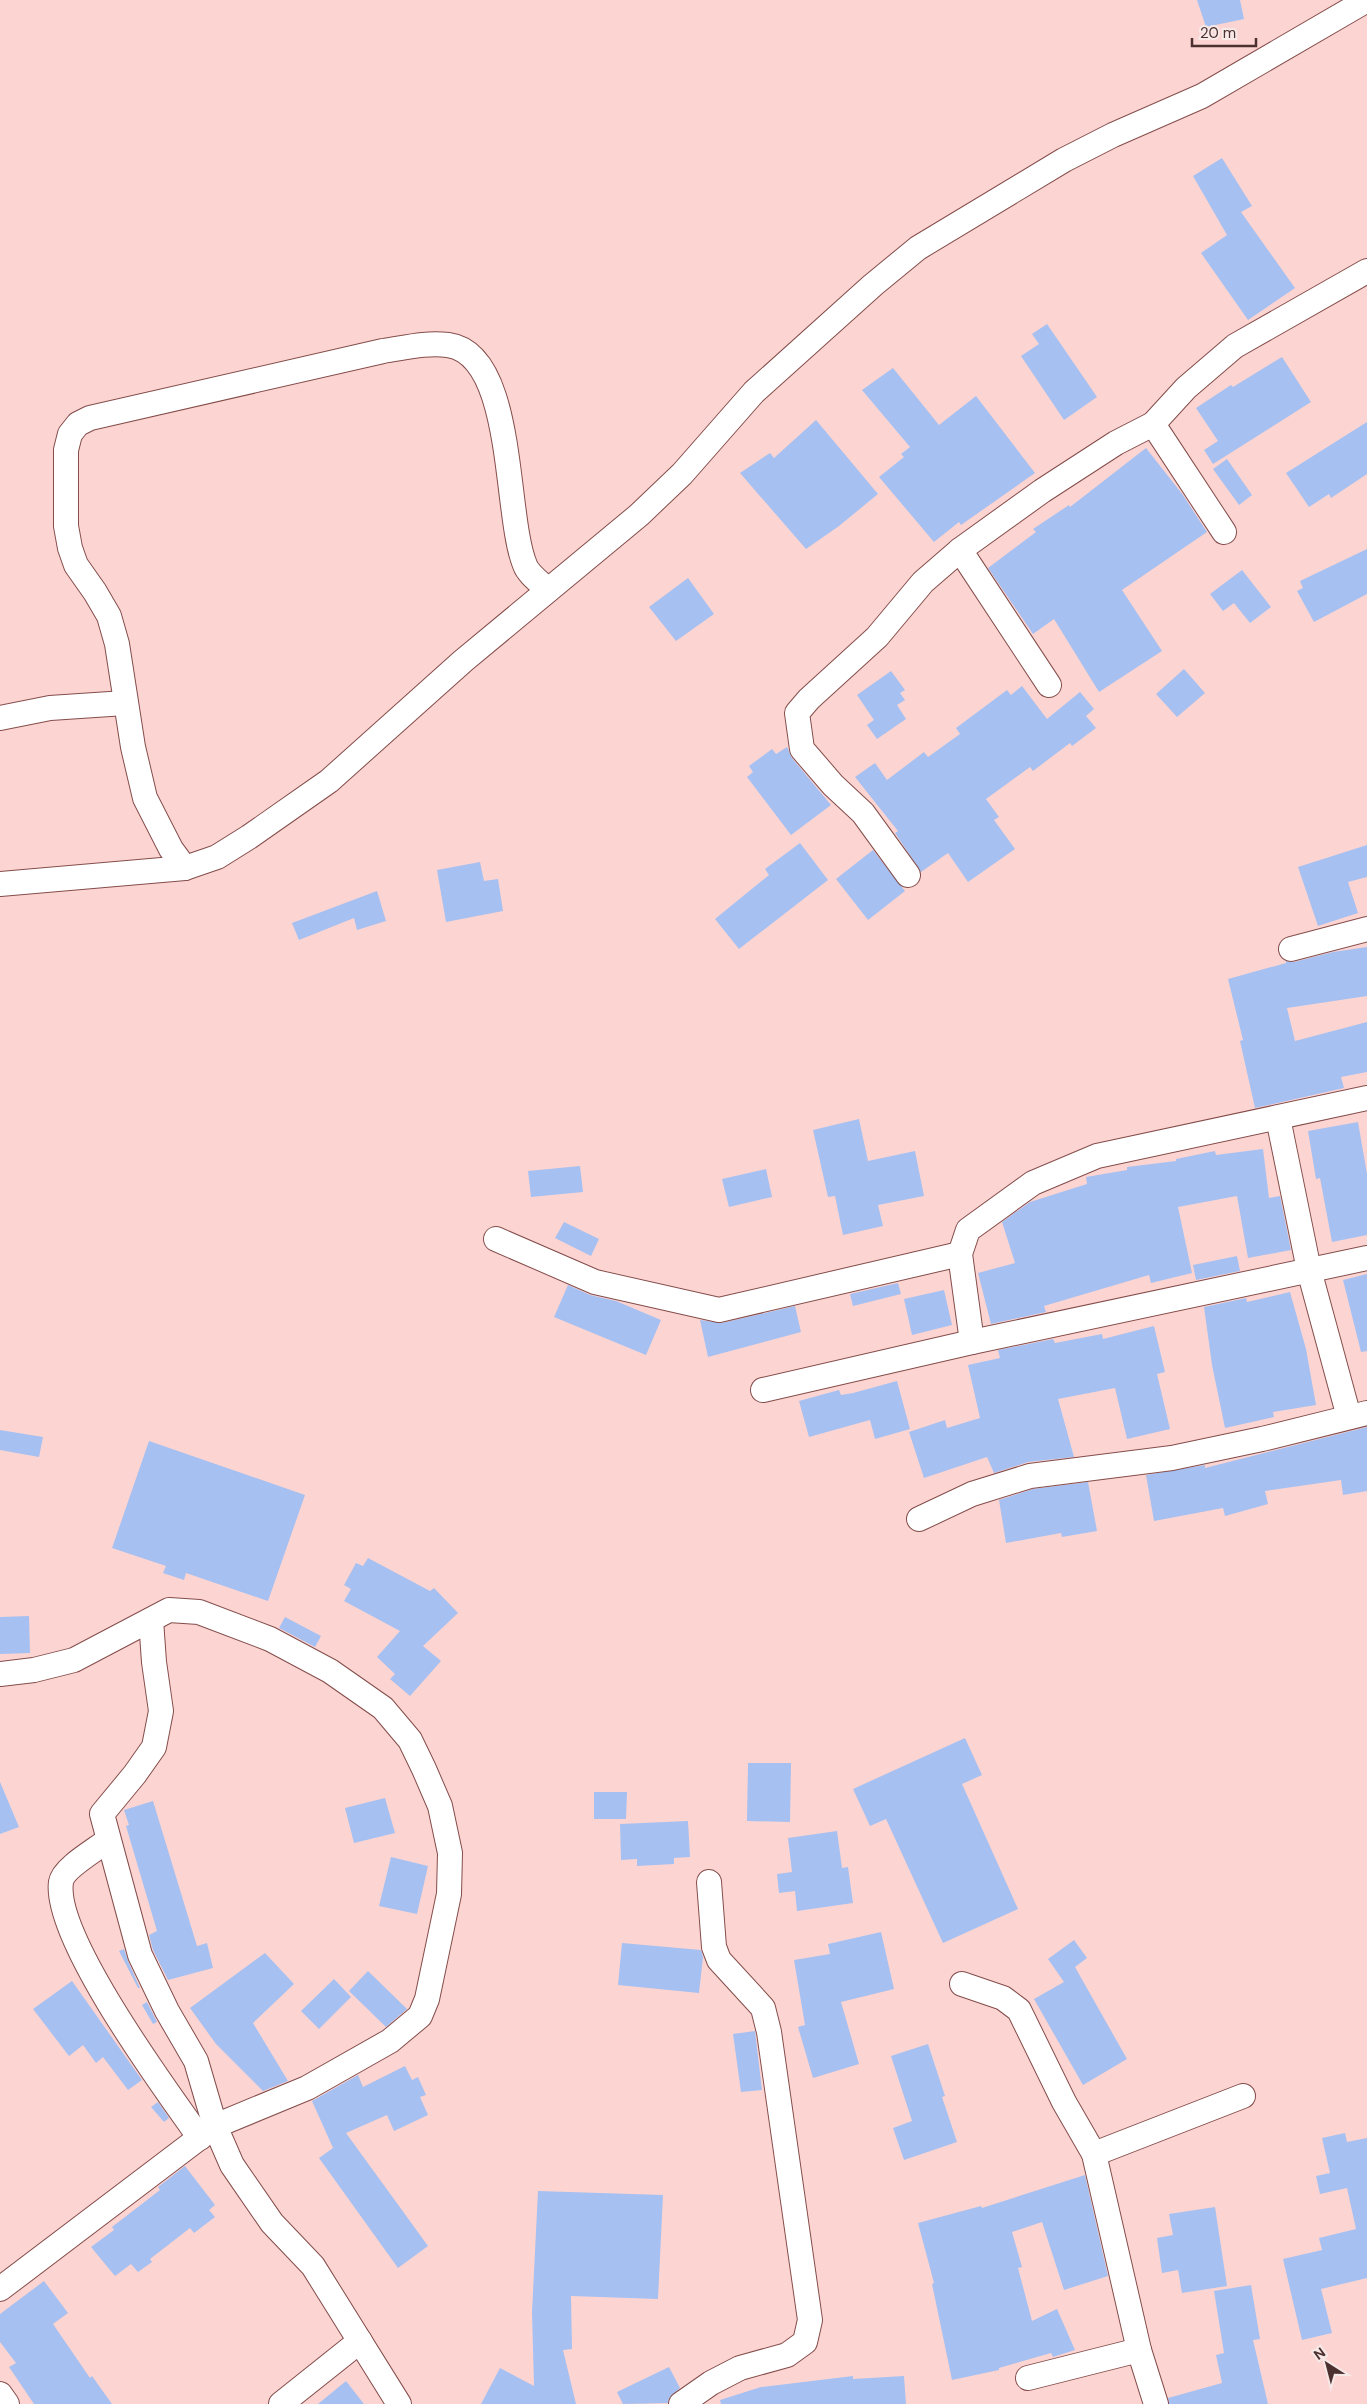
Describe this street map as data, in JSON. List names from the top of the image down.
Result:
{
  "scale_bar": "20 m",
  "north": "top left"
}
